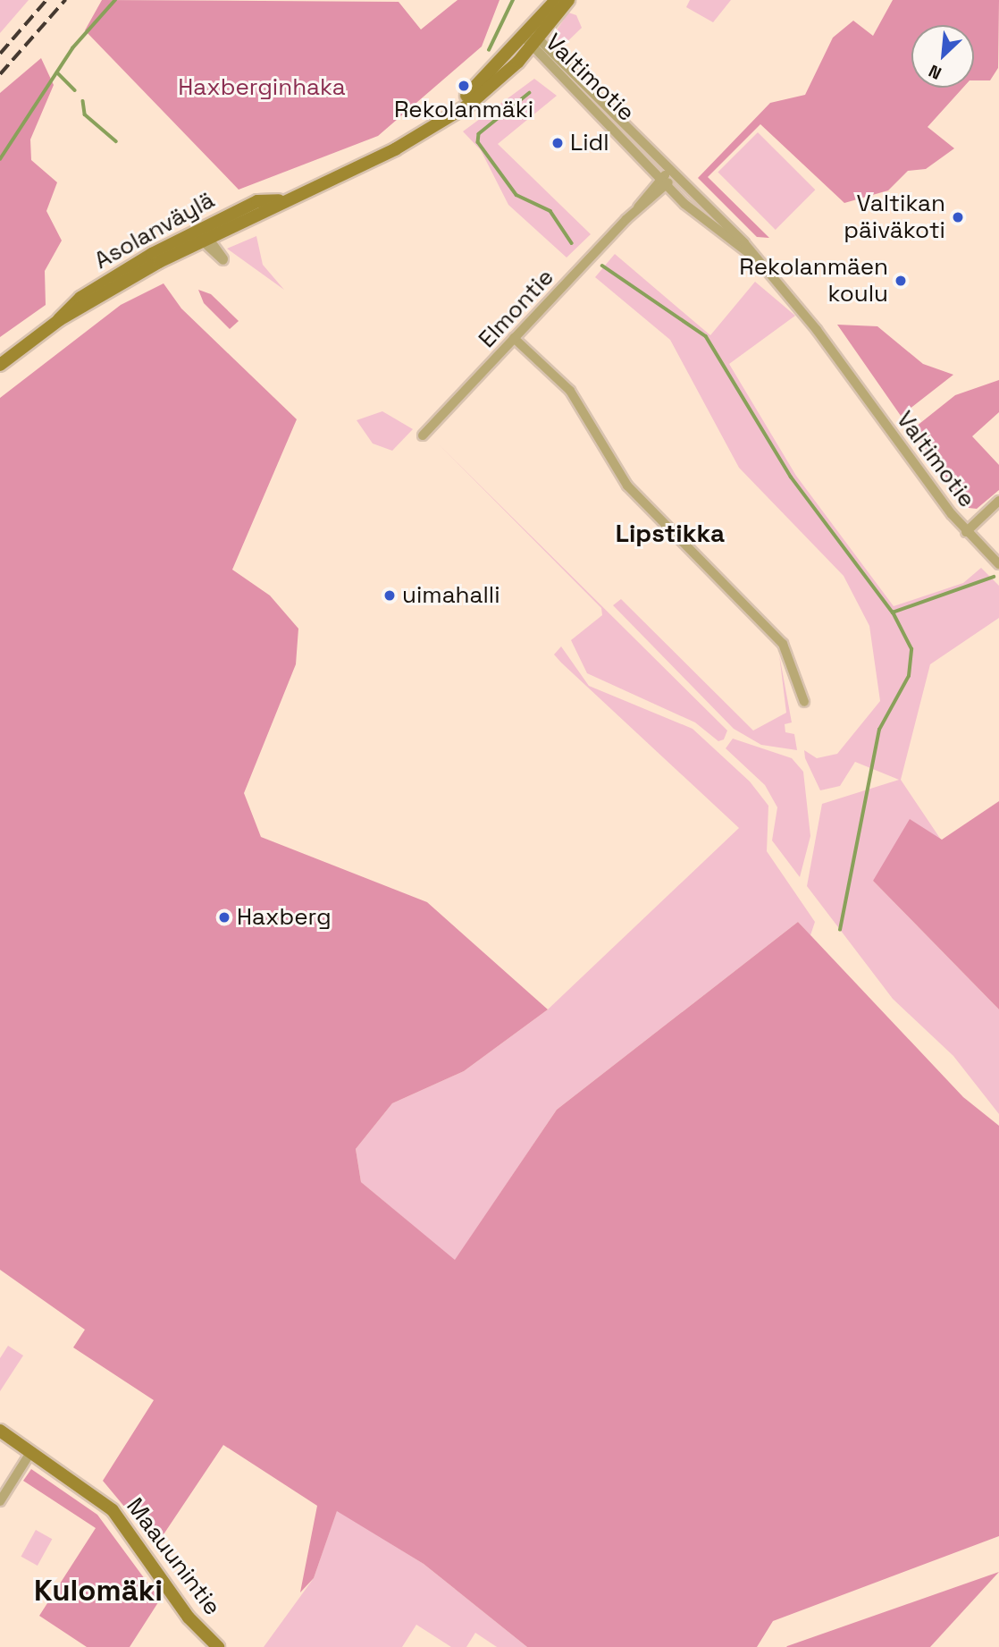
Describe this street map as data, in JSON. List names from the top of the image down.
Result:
{
  "streets": {
    "main road": ["Asolanväylä", "Maauunintie"],
    "street": ["Valtimotie", "Elmontie"]
  },
  "crossings": [
    ["Valtimotie", "Asolanväylä"],
    ["Valtimotie", "Elmontie"]
  ],
  "districts": ["Lipstikka", "Kulomäki"],
  "parks": ["Haxberginhaka"],
  "places": [
    "Rekolanmäki",
    "Lidl",
    "Valtikan päiväkoti",
    "Rekolanmäen koulu",
    "uimahalli",
    "Haxberg"
  ],
  "north": "bottom left"
}
